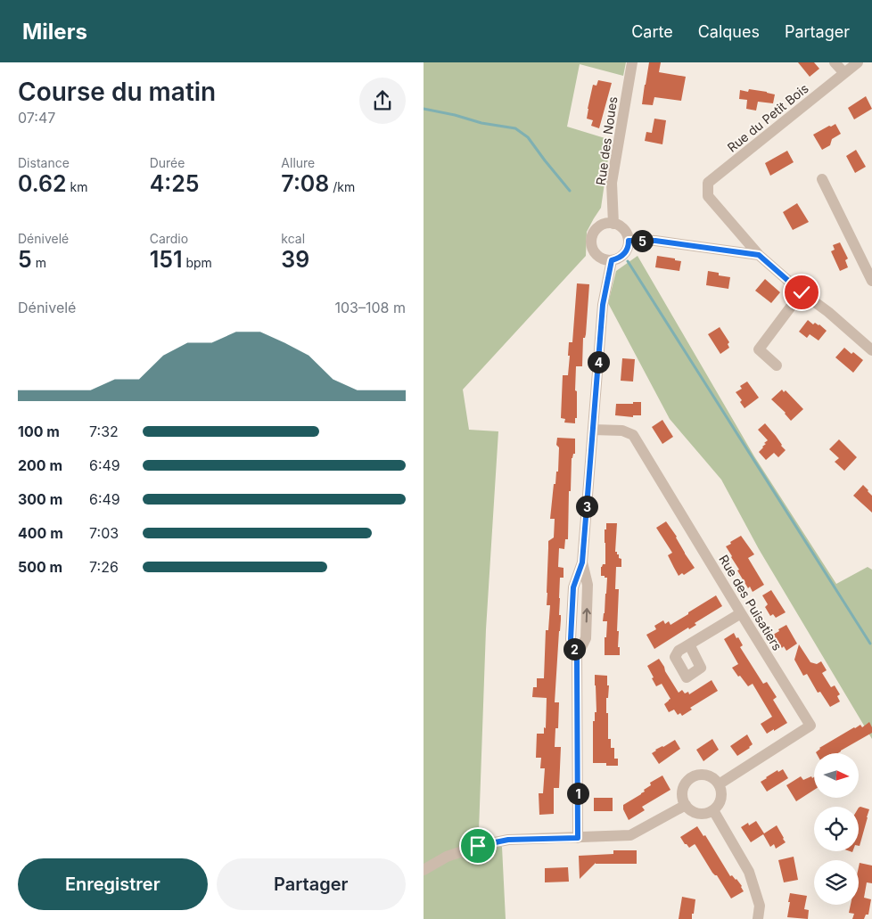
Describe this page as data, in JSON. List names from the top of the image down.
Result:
{
  "streets": {
    "street": ["Rue du Petit Bois", "Rue des Noues", "Rue des Puisatiers"]
  },
  "north": "right",
  "page": {
    "header": "Milers",
    "nav": ["Carte", "Calques", "Partager"],
    "heading": ["Course du matin", "07:47"],
    "stats": [
      ["Distance", "0.62 km"],
      ["Durée", "4:25"],
      ["Allure", "7:08 /km"],
      ["Dénivelé", "5 m"],
      ["Cardio", "151 bpm"],
      ["kcal", "39"]
    ],
    "pins": [
      "5",
      "4",
      "3",
      "2",
      "1"
    ],
    "chart": ["Dénivelé", "103–108 m"],
    "list": [
      {
        "name": "100 m",
        "note": "7:32"
      },
      {
        "name": "200 m",
        "note": "6:49"
      },
      {
        "name": "300 m",
        "note": "6:49"
      },
      {
        "name": "400 m",
        "note": "7:03"
      },
      {
        "name": "500 m",
        "note": "7:26"
      }
    ],
    "buttons": ["Enregistrer", "Partager"]
  }
}
